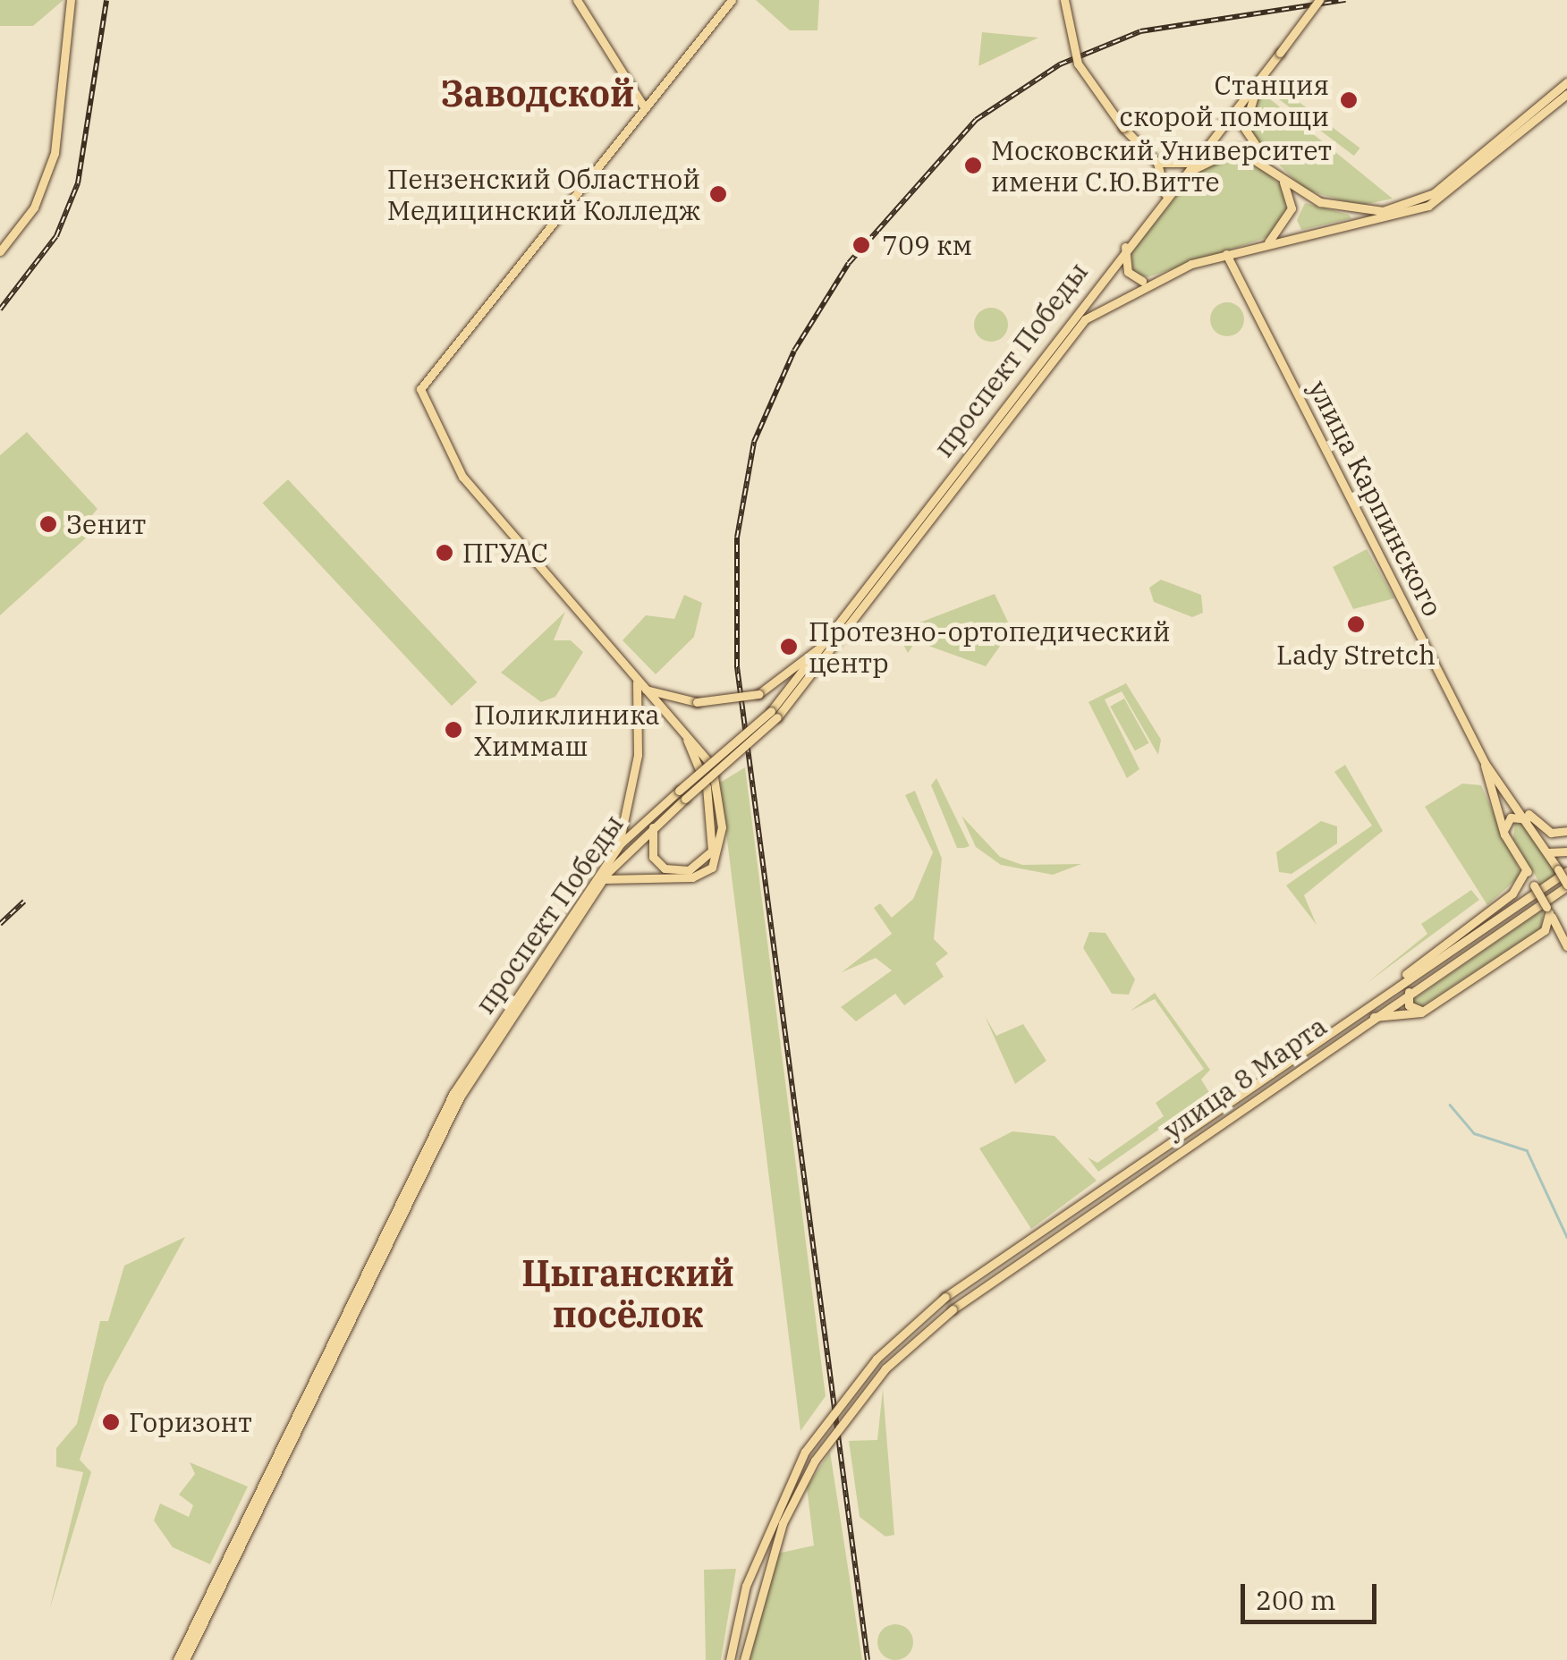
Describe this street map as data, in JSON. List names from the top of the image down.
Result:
{
  "streets": {
    "main road": ["проспект Победы", "улица Карпинского", "улица 8 Марта"]
  },
  "crossings": [
    ["проспект Победы", "улица Карпинского"],
    ["улица Карпинского", "улица 8 Марта"]
  ],
  "districts": ["Заводской", "Цыганский посёлок"],
  "places": [
    "Станция скорой помощи",
    "Московский Университет имени С.Ю.Витте",
    "Пензенский Областной Медицинский Колледж",
    "709 км",
    "Зенит",
    "ПГУАС",
    "Lady Stretch",
    "Протезно-ортопедический центр",
    "Поликлиника Химмаш",
    "Горизонт"
  ],
  "scale_bar": "200 m"
}
